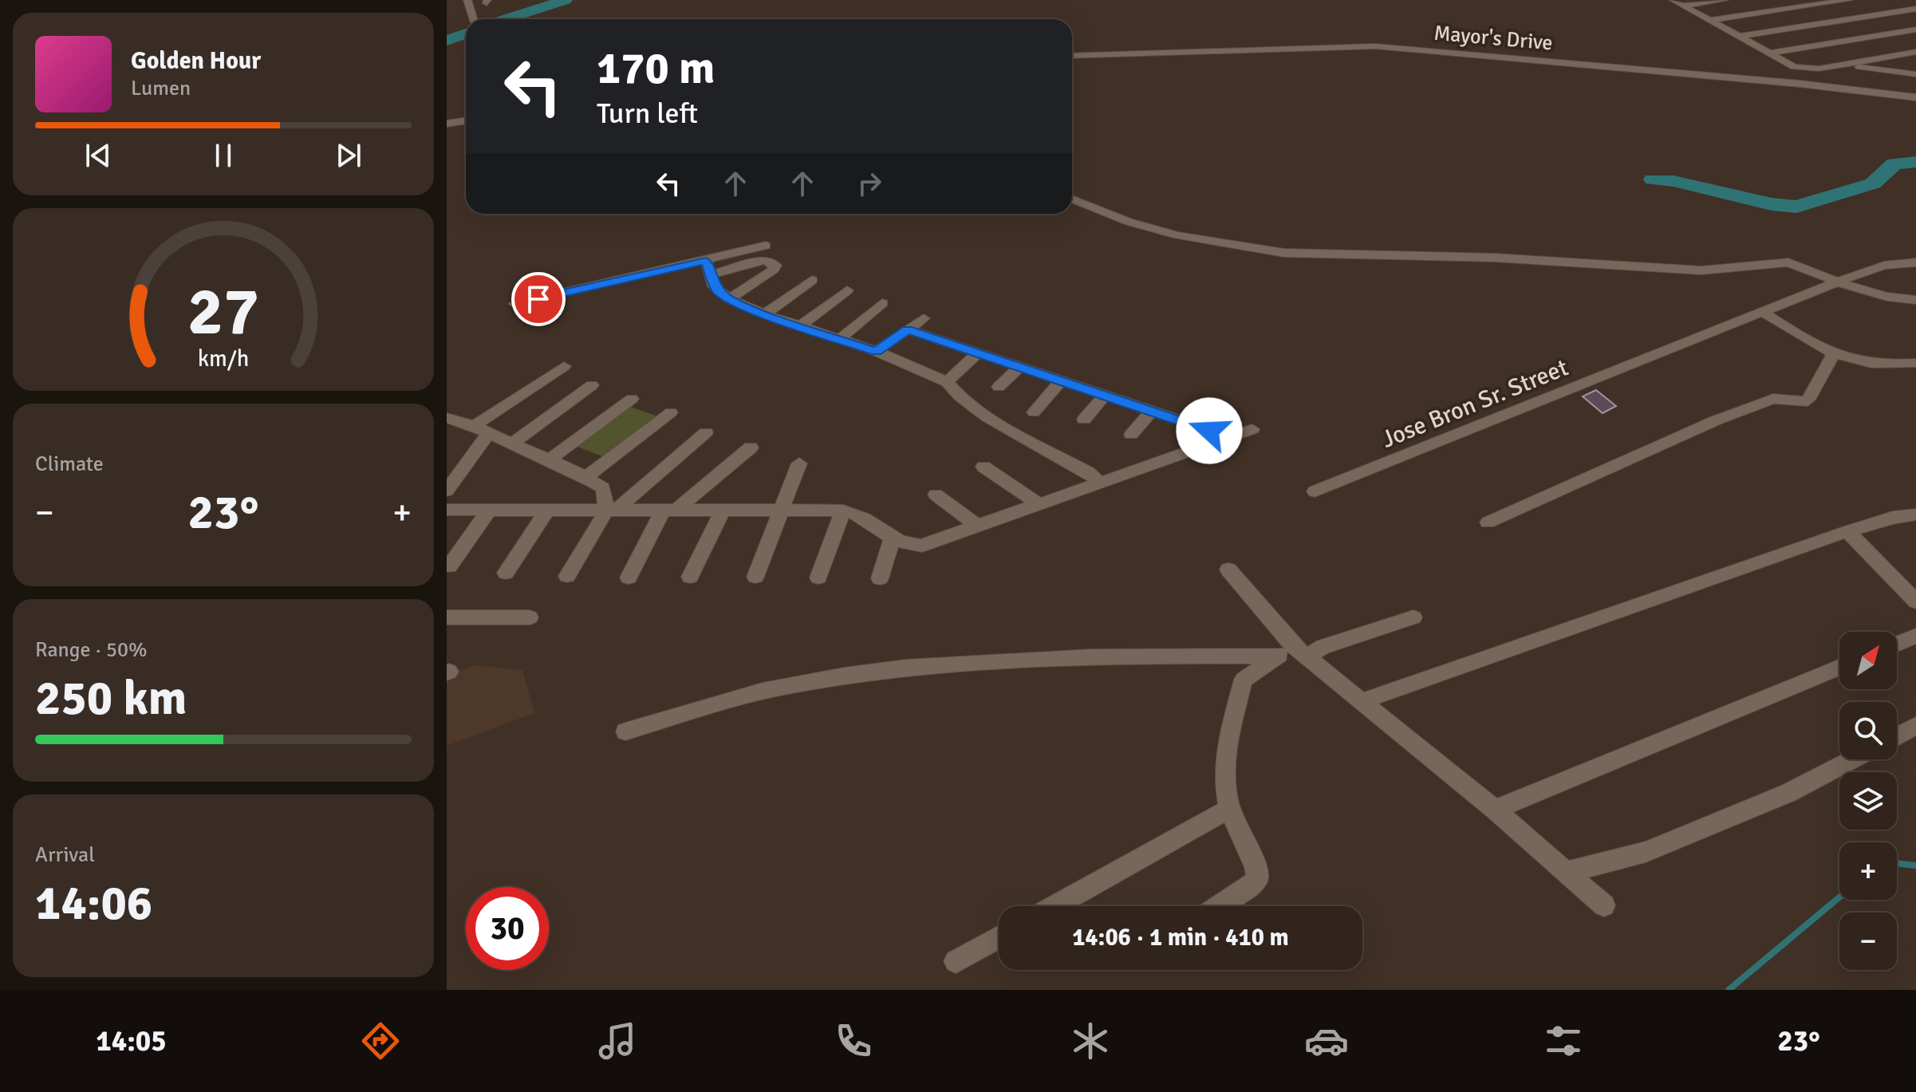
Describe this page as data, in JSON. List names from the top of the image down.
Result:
{
  "streets": {
    "street": ["Mayor's Drive", "Jose Bron Sr. Street"]
  },
  "north": "top right",
  "page": {
    "turn": ["170 m", "Turn left"],
    "song": ["Golden Hour", "Lumen"],
    "tile": [
      "Climate",
      ["Range · 50%", "250 km"],
      ["Arrival", "14:06"]
    ],
    "heat": ["−", "23°", "+"],
    "map_buttons": ["+", "−"],
    "limit": "30",
    "trip": "14:06 · 1 min · 410 m",
    "tabs": ["14:05", "23°"],
    "gauge": ["27", "km/h"]
  }
}
